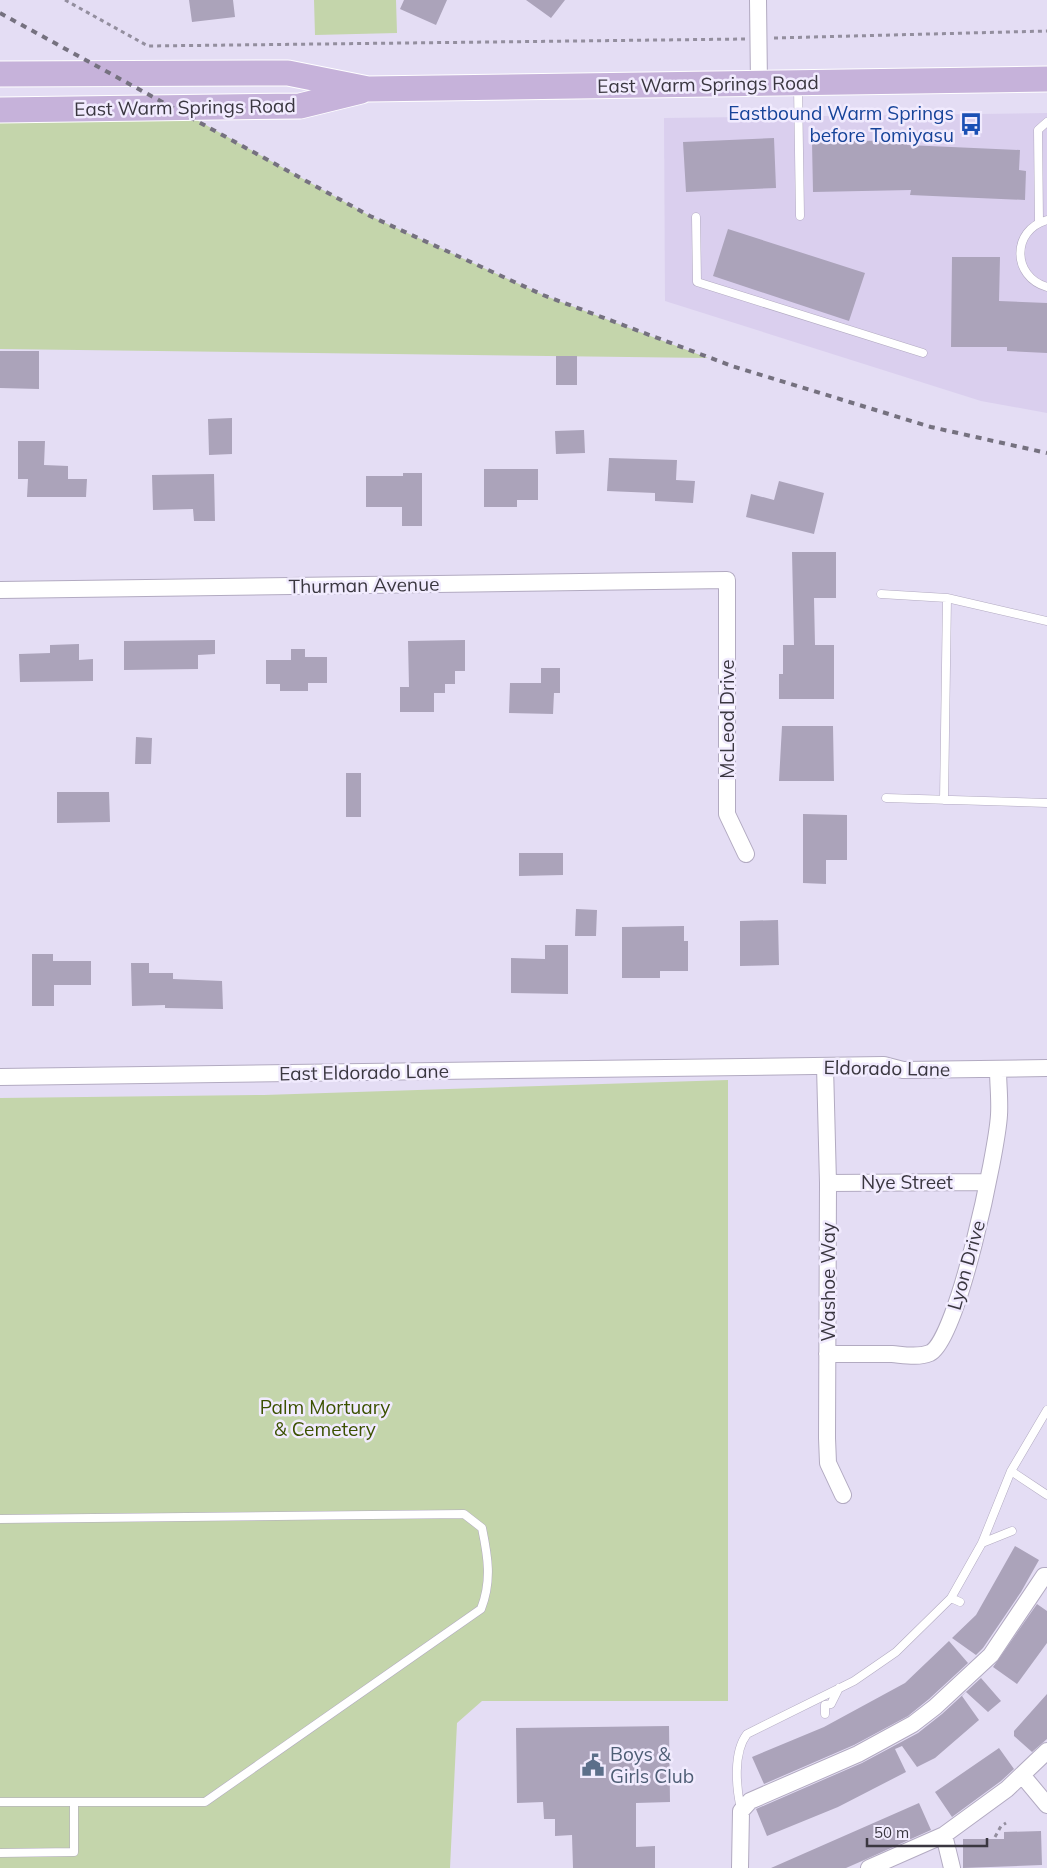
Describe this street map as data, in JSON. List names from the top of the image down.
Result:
{
  "streets": {
    "main road": ["East Warm Springs Road"],
    "street": [
      "Thurman Avenue",
      "McLeod Drive",
      "Eldorado Lane",
      "East Eldorado Lane",
      "Nye Street",
      "Lyon Drive",
      "Washoe Way"
    ]
  },
  "crossings": [
    ["Thurman Avenue", "McLeod Drive"],
    ["Eldorado Lane", "East Eldorado Lane"],
    ["Eldorado Lane", "Lyon Drive"],
    ["Eldorado Lane", "Washoe Way"],
    ["Nye Street", "Lyon Drive"],
    ["Nye Street", "Washoe Way"],
    ["Lyon Drive", "Washoe Way"]
  ],
  "parks": ["Palm Mortuary & Cemetery"],
  "places": {
    "bus stop": ["Eastbound Warm Springs before Tomiyasu"],
    "public building": ["Boys & Girls Club"]
  },
  "scale_bar": "50 m"
}
